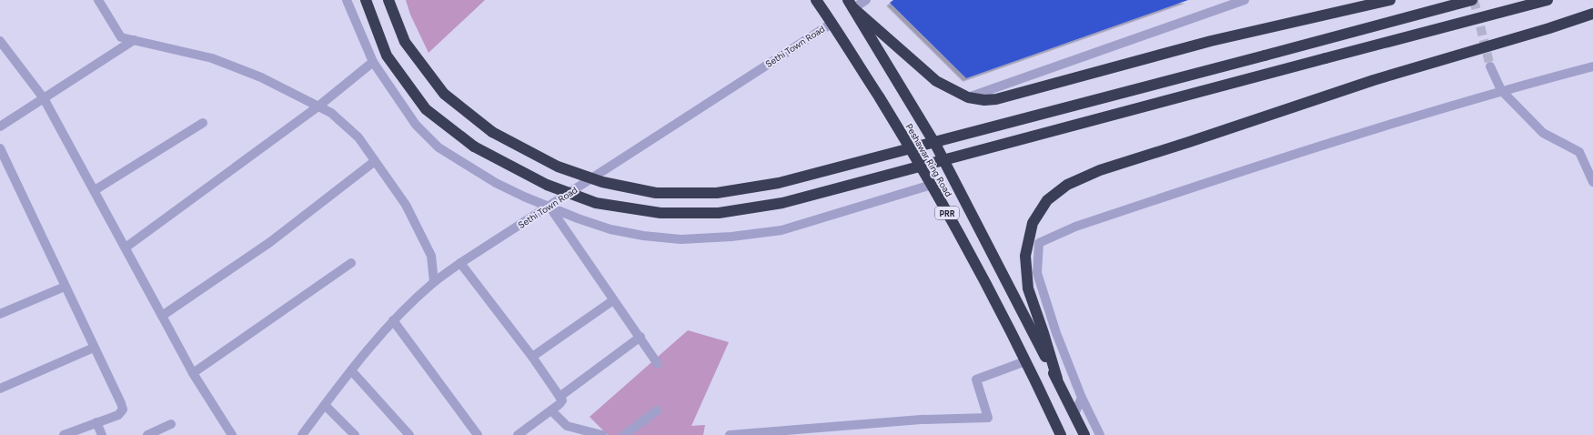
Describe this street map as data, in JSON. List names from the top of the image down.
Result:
{
  "streets": {
    "highway": ["Peshawar Ring Road", "PRR"],
    "street": ["Sethi Town Road"]
  },
  "crossings": [
    ["Sethi Town Road", "Peshawar Ring Road"]
  ]
}
